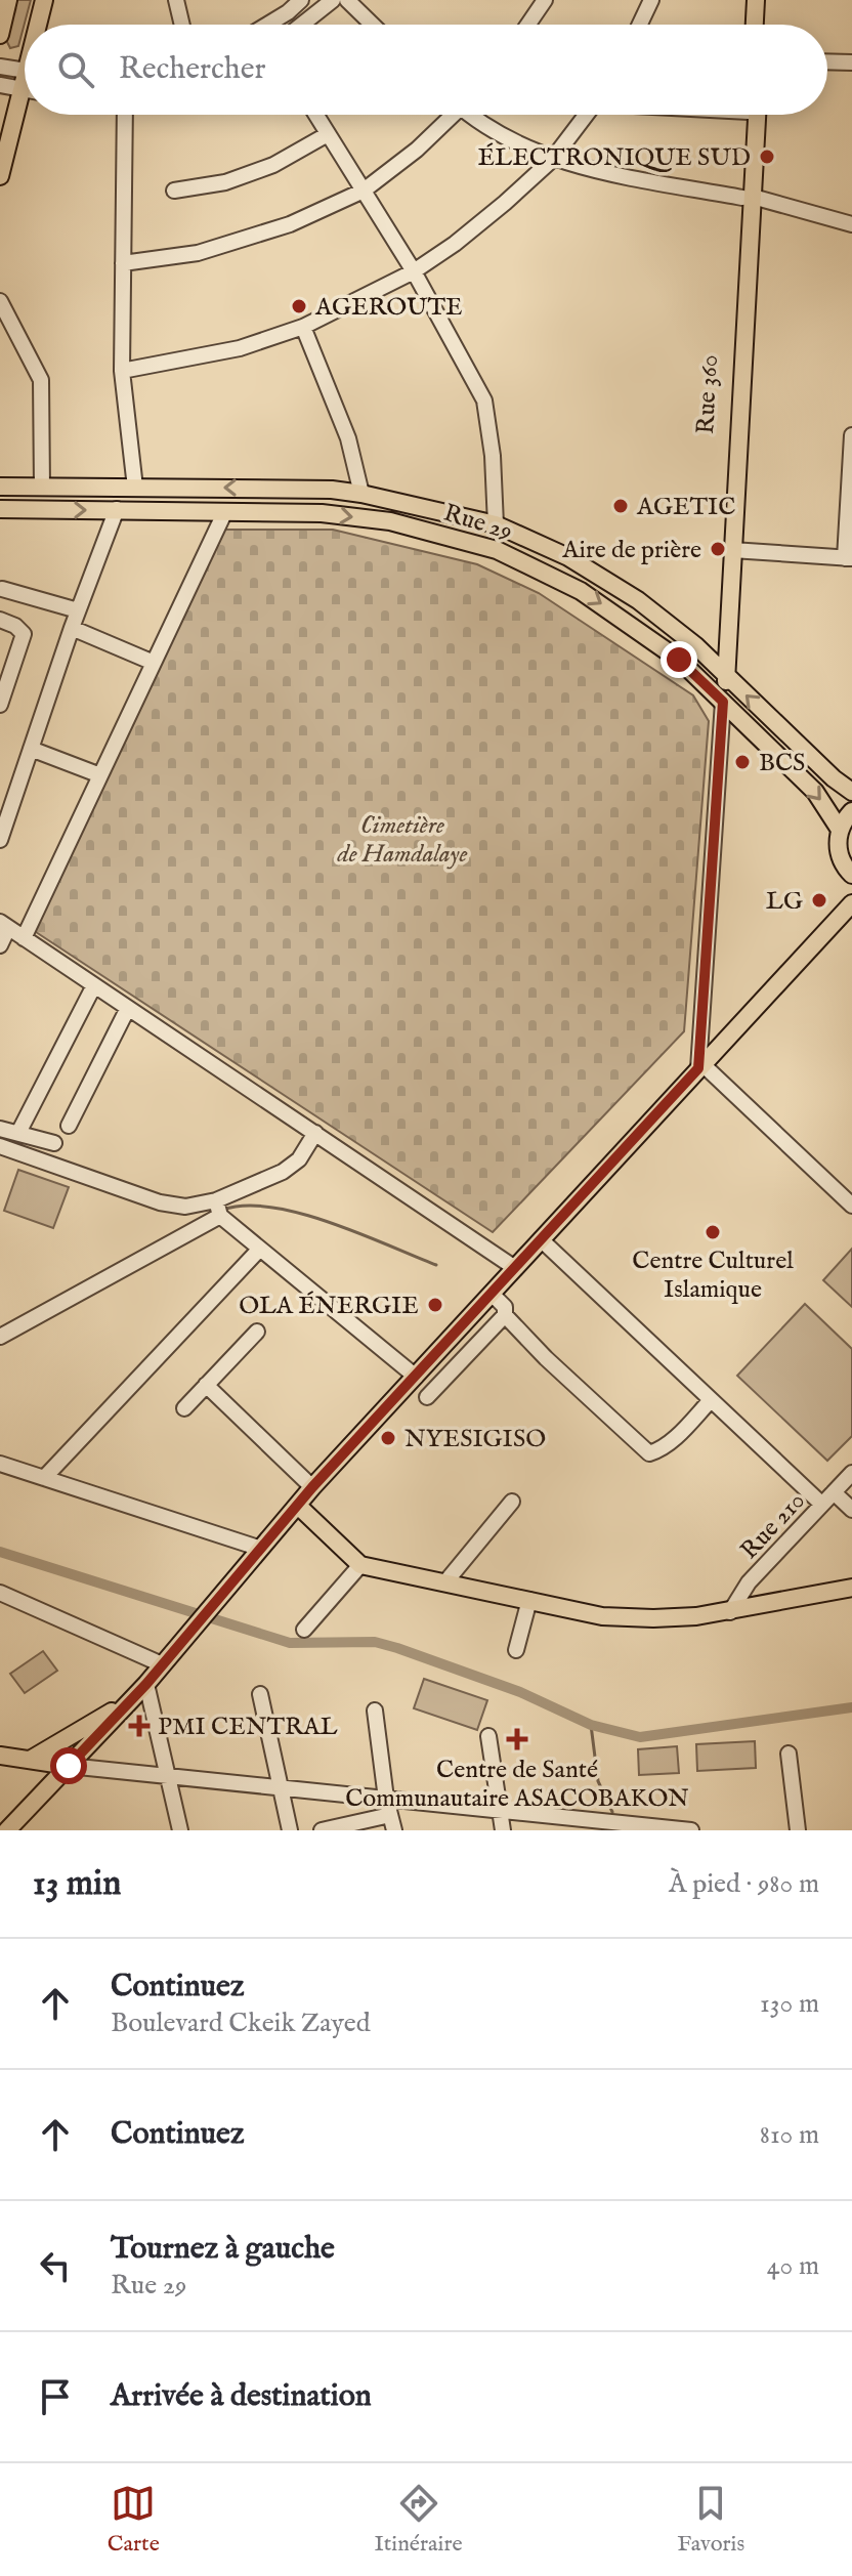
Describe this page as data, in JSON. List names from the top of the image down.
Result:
{
  "streets": {
    "main road": ["Rue 360", "Rue 29"],
    "street": ["Rue 210"]
  },
  "crossings": [
    ["Rue 360", "Rue 29"]
  ],
  "parks": ["Cimetière de Hamdalaye"],
  "places": {
    "other": [
      "ÉLECTRONIQUE SUD",
      "AGEROUTE",
      "AGETIC",
      "Aire de prière",
      "BCS",
      "LG",
      "Centre Culturel Islamique",
      "OLA ÉNERGIE",
      "NYESIGISO"
    ],
    "health": ["PMI CENTRAL", "Centre de Santé Communautaire ASACOBAKON"]
  },
  "page": {
    "search": "Rechercher",
    "heading": ["13 min", "À pied · 980 m"],
    "list": [
      ["Continuez", "Boulevard Ckeik Zayed", "130 m"],
      ["Continuez", "810 m"],
      ["Tournez à gauche", "Rue 29", "40 m"],
      "Arrivée à destination"
    ],
    "nav": ["Carte", "Itinéraire", "Favoris"]
  }
}
